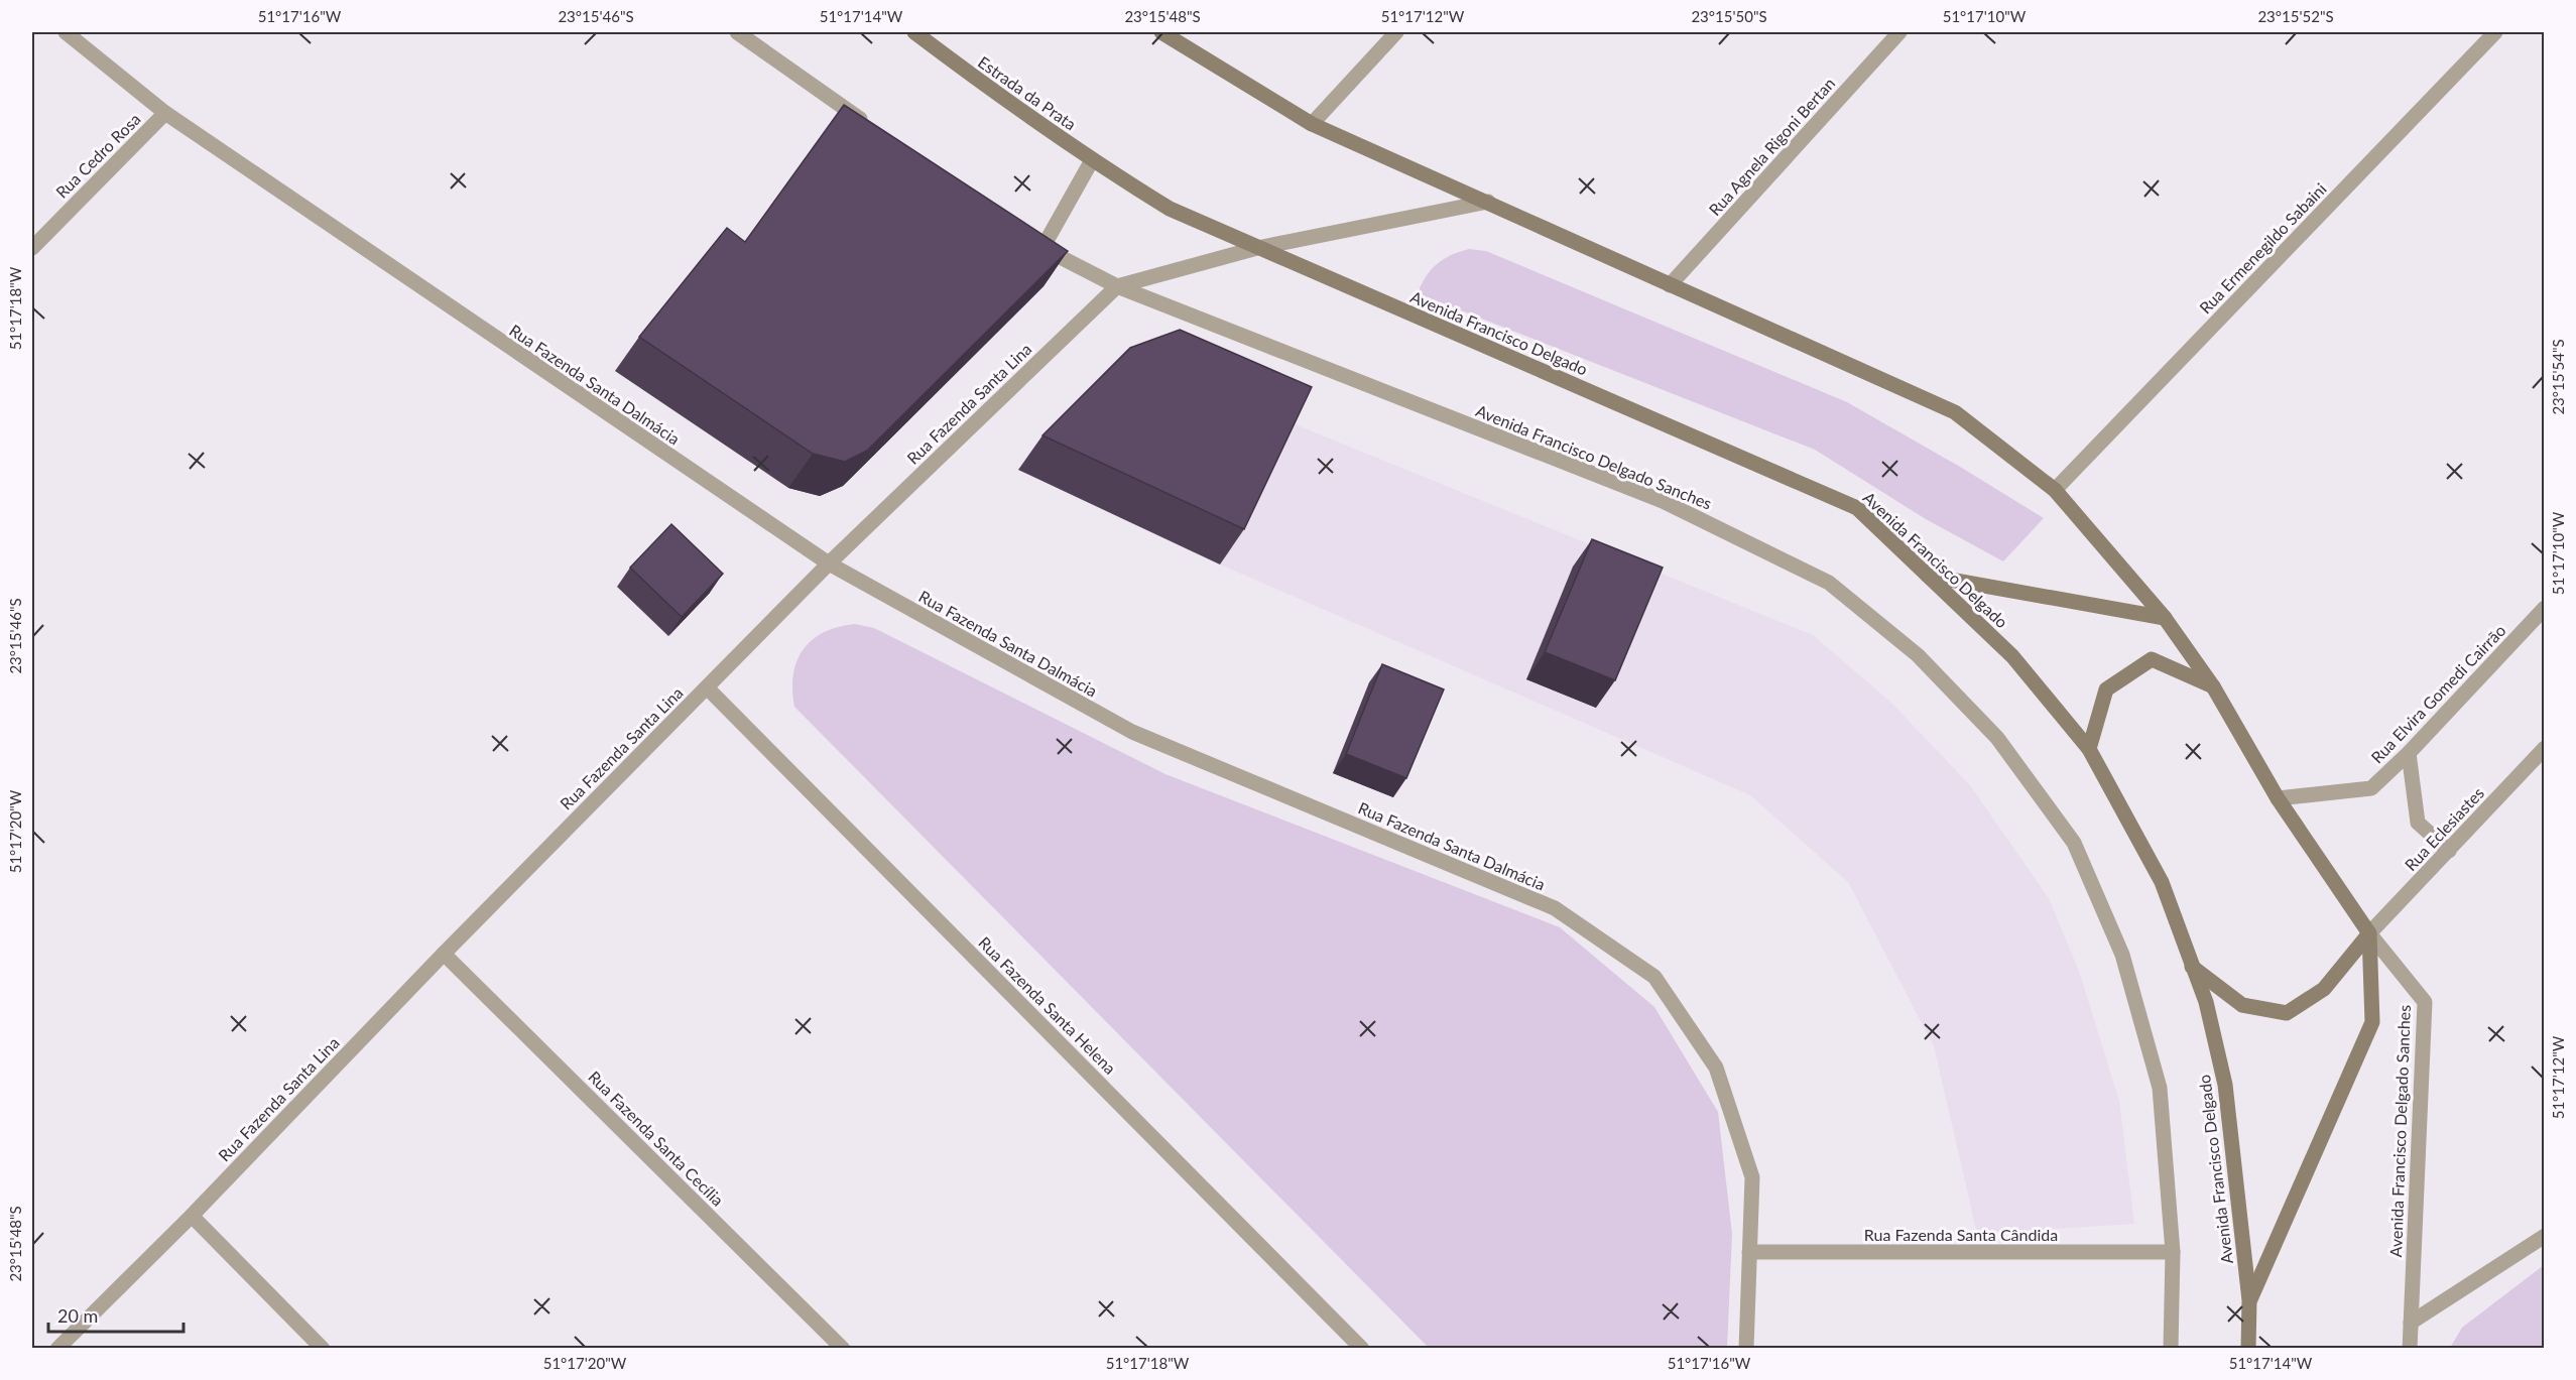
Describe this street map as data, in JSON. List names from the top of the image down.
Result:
{
  "streets": {
    "main road": ["Estrada da Prata", "Avenida Francisco Delgado"],
    "street": [
      "Rua Agnela Rigoni Bertan",
      "Rua Cedro Rosa",
      "Rua Ermenegildo Sabaini",
      "Rua Fazenda Santa Dalmácia",
      "Rua Fazenda Santa Lina",
      "Avenida Francisco Delgado Sanches",
      "Rua Elvira Gomedi Cairrão",
      "Rua Eclesiastes",
      "Rua Fazenda Santa Helena",
      "Rua Fazenda Santa Cecília",
      "Rua Fazenda Santa Cândida"
    ]
  },
  "crossings": [
    ["Estrada da Prata", "Avenida Francisco Delgado"],
    ["Estrada da Prata", "Avenida Francisco Delgado Sanches"],
    ["Rua Cedro Rosa", "Rua Fazenda Santa Dalmácia"],
    ["Avenida Francisco Delgado", "Rua Fazenda Santa Lina"],
    ["Avenida Francisco Delgado", "Avenida Francisco Delgado Sanches"],
    ["Avenida Francisco Delgado", "Rua Eclesiastes"],
    ["Rua Fazenda Santa Dalmácia", "Rua Fazenda Santa Lina"],
    ["Rua Fazenda Santa Dalmácia", "Rua Fazenda Santa Cândida"],
    ["Rua Fazenda Santa Lina", "Avenida Francisco Delgado Sanches"],
    ["Rua Fazenda Santa Lina", "Rua Fazenda Santa Helena"],
    ["Rua Fazenda Santa Lina", "Rua Fazenda Santa Cecília"],
    ["Avenida Francisco Delgado Sanches", "Rua Eclesiastes"],
    ["Avenida Francisco Delgado Sanches", "Rua Fazenda Santa Cândida"]
  ],
  "scale_bar": "20 m",
  "coordinates": [
    "51°17'16\"W",
    "23°15'46\"S",
    "51°17'14\"W",
    "23°15'48\"S",
    "51°17'12\"W",
    "23°15'50\"S",
    "51°17'10\"W",
    "23°15'52\"S",
    "51°17'18\"W",
    "23°15'54\"S",
    "51°17'20\"W"
  ]
}
